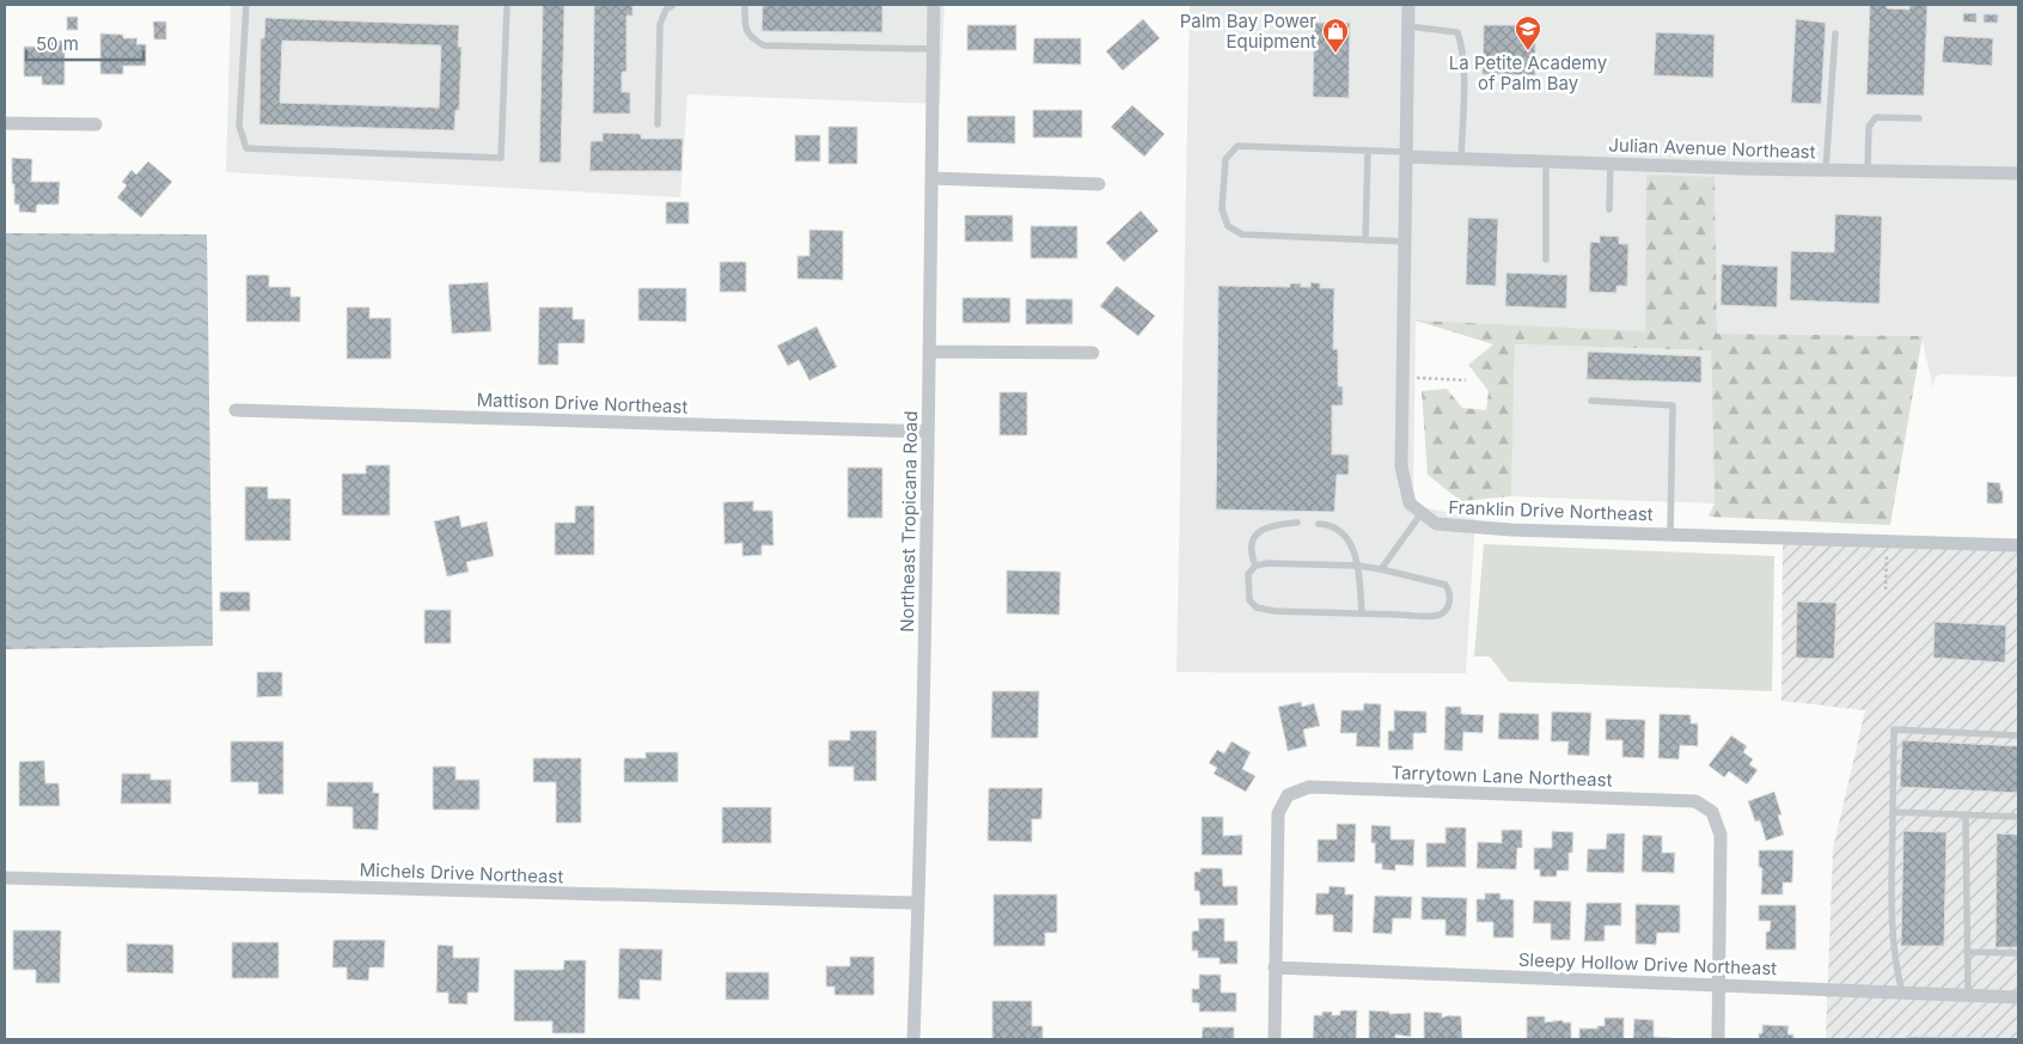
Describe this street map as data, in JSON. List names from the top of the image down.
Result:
{
  "streets": {
    "street": [
      "Julian Avenue Northeast",
      "Mattison Drive Northeast",
      "Franklin Drive Northeast",
      "Northeast Tropicana Road",
      "Tarrytown Lane Northeast",
      "Michels Drive Northeast",
      "Sleepy Hollow Drive Northeast"
    ]
  },
  "crossings": [
    ["Julian Avenue Northeast", "Franklin Drive Northeast"],
    ["Mattison Drive Northeast", "Northeast Tropicana Road"],
    ["Northeast Tropicana Road", "Michels Drive Northeast"],
    ["Tarrytown Lane Northeast", "Sleepy Hollow Drive Northeast"]
  ],
  "places": {
    "school or university": ["La Petite Academy of Palm Bay"],
    "shop": ["Palm Bay Power Equipment"]
  },
  "scale_bar": "50 m"
}
